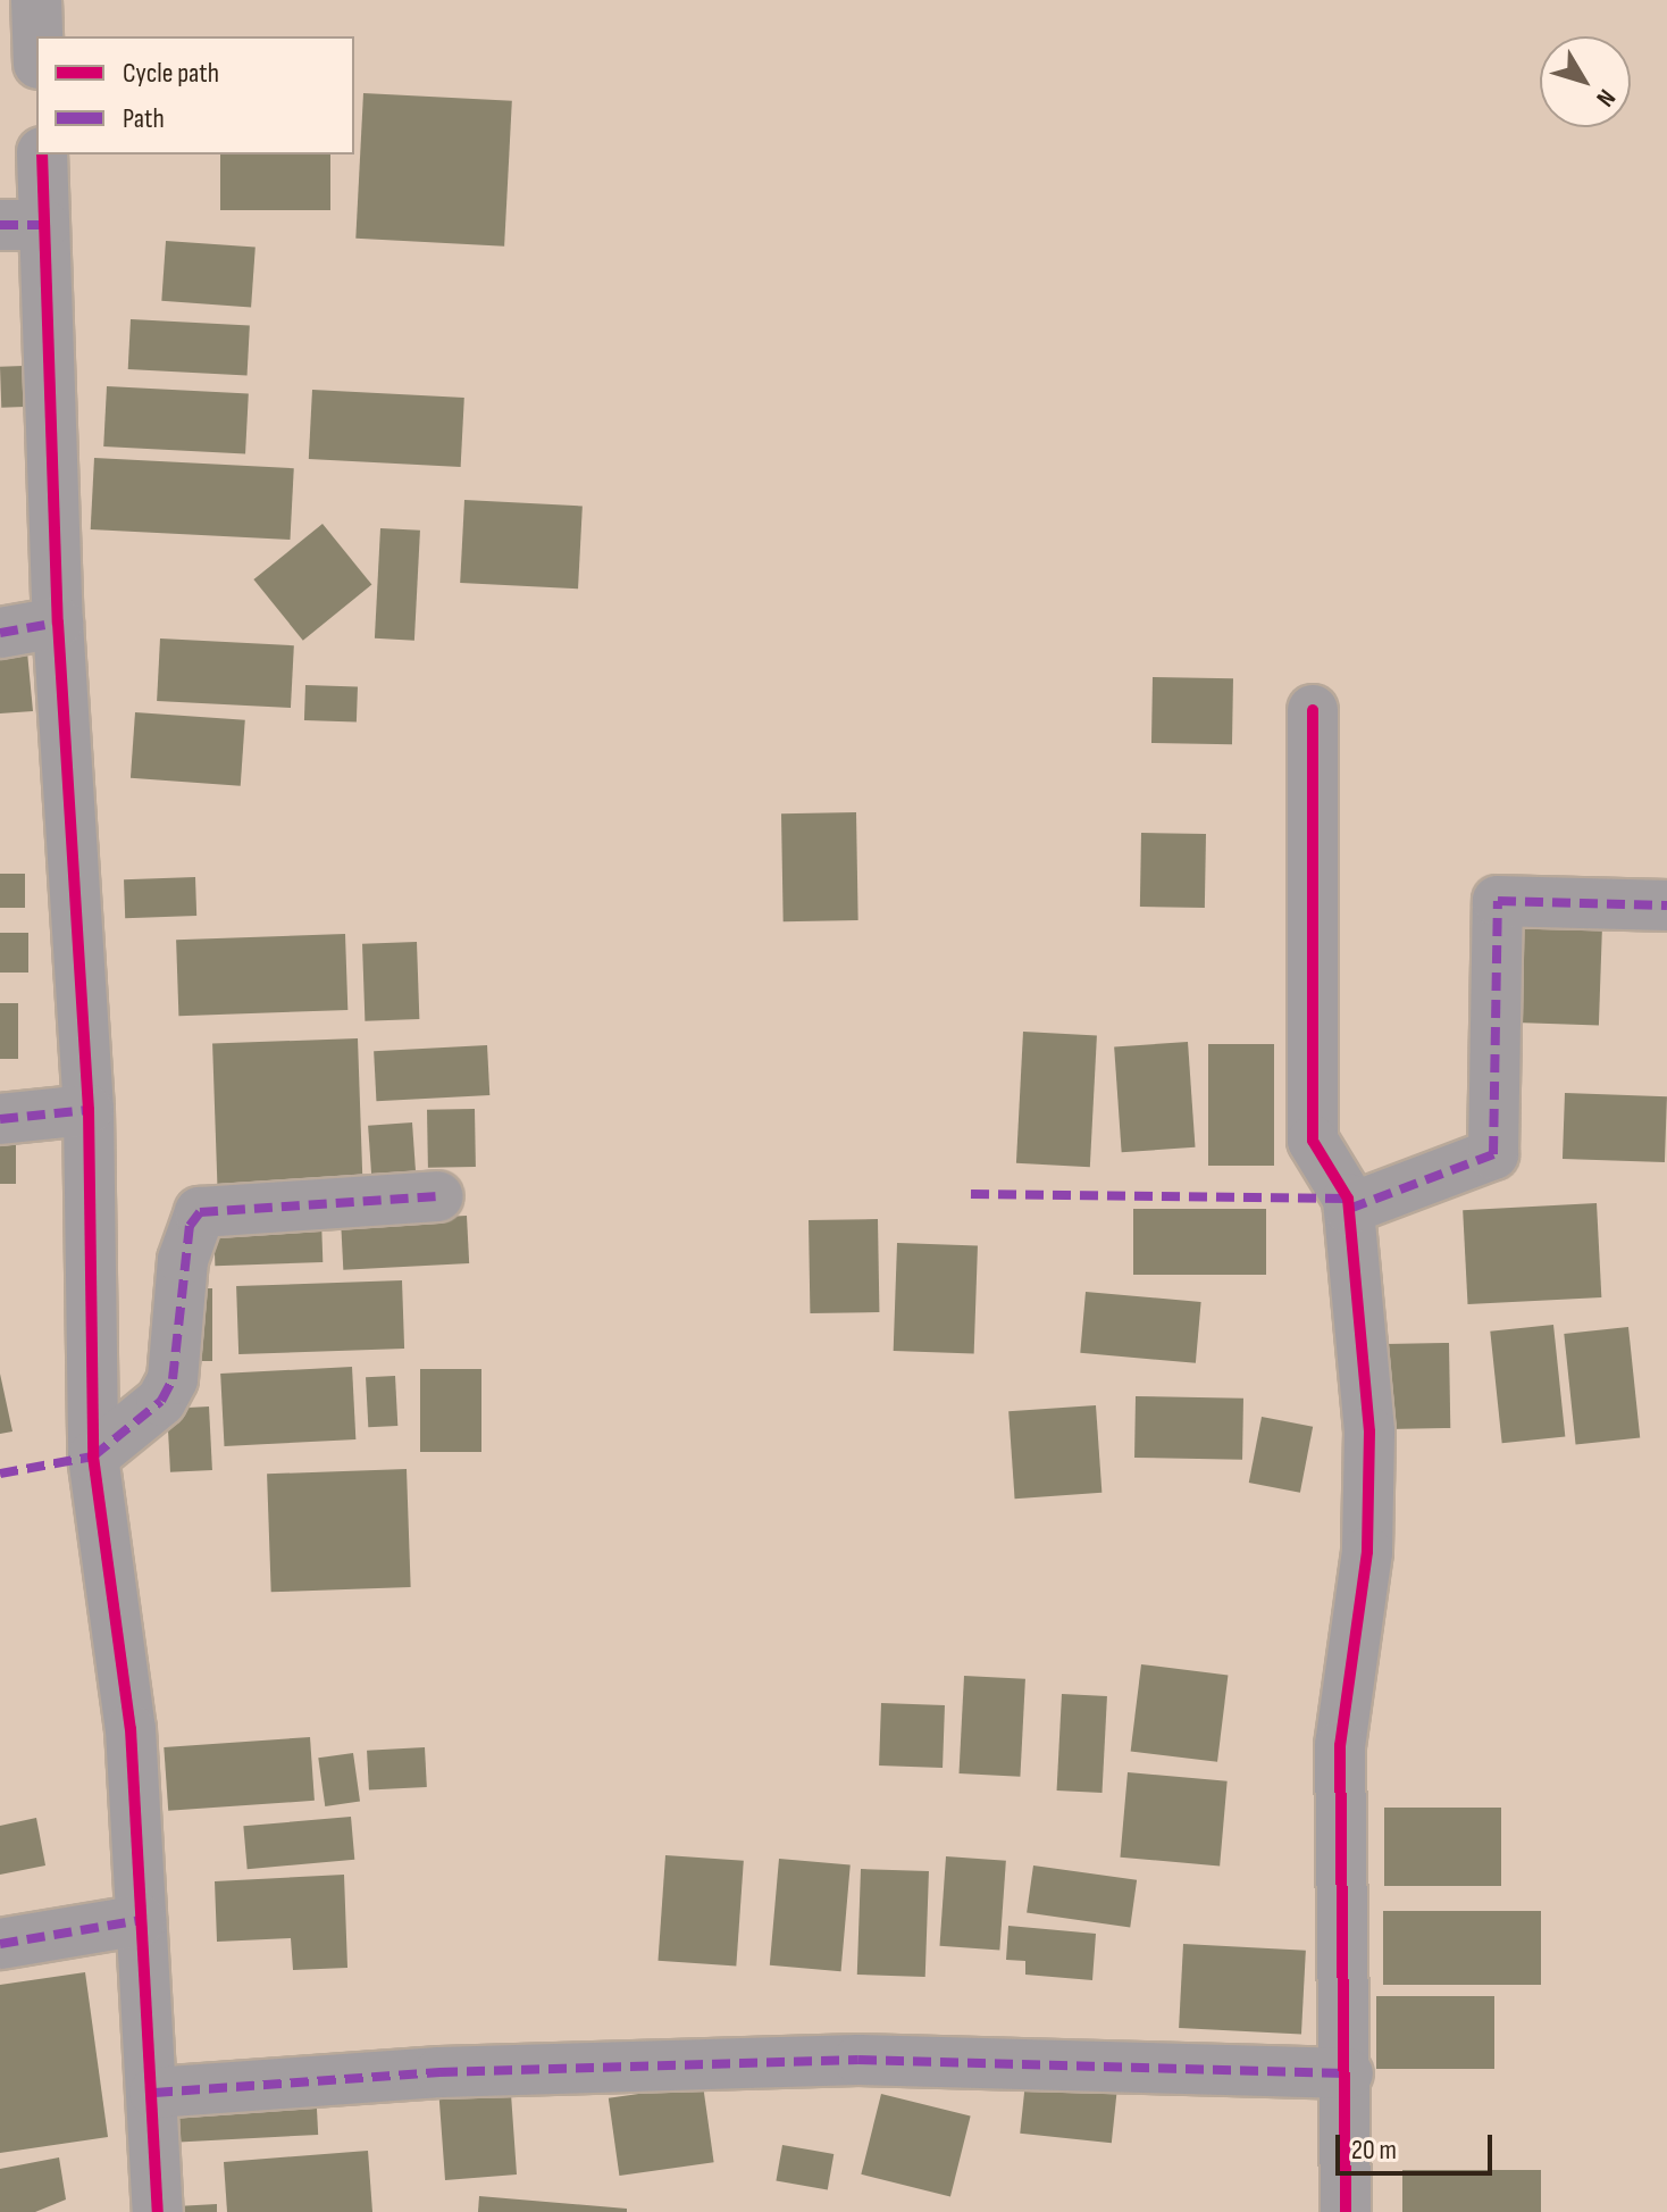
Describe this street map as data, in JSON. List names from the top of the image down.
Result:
{
  "legend": ["Cycle path", "Path"],
  "scale_bar": "20 m",
  "north": "bottom right"
}
